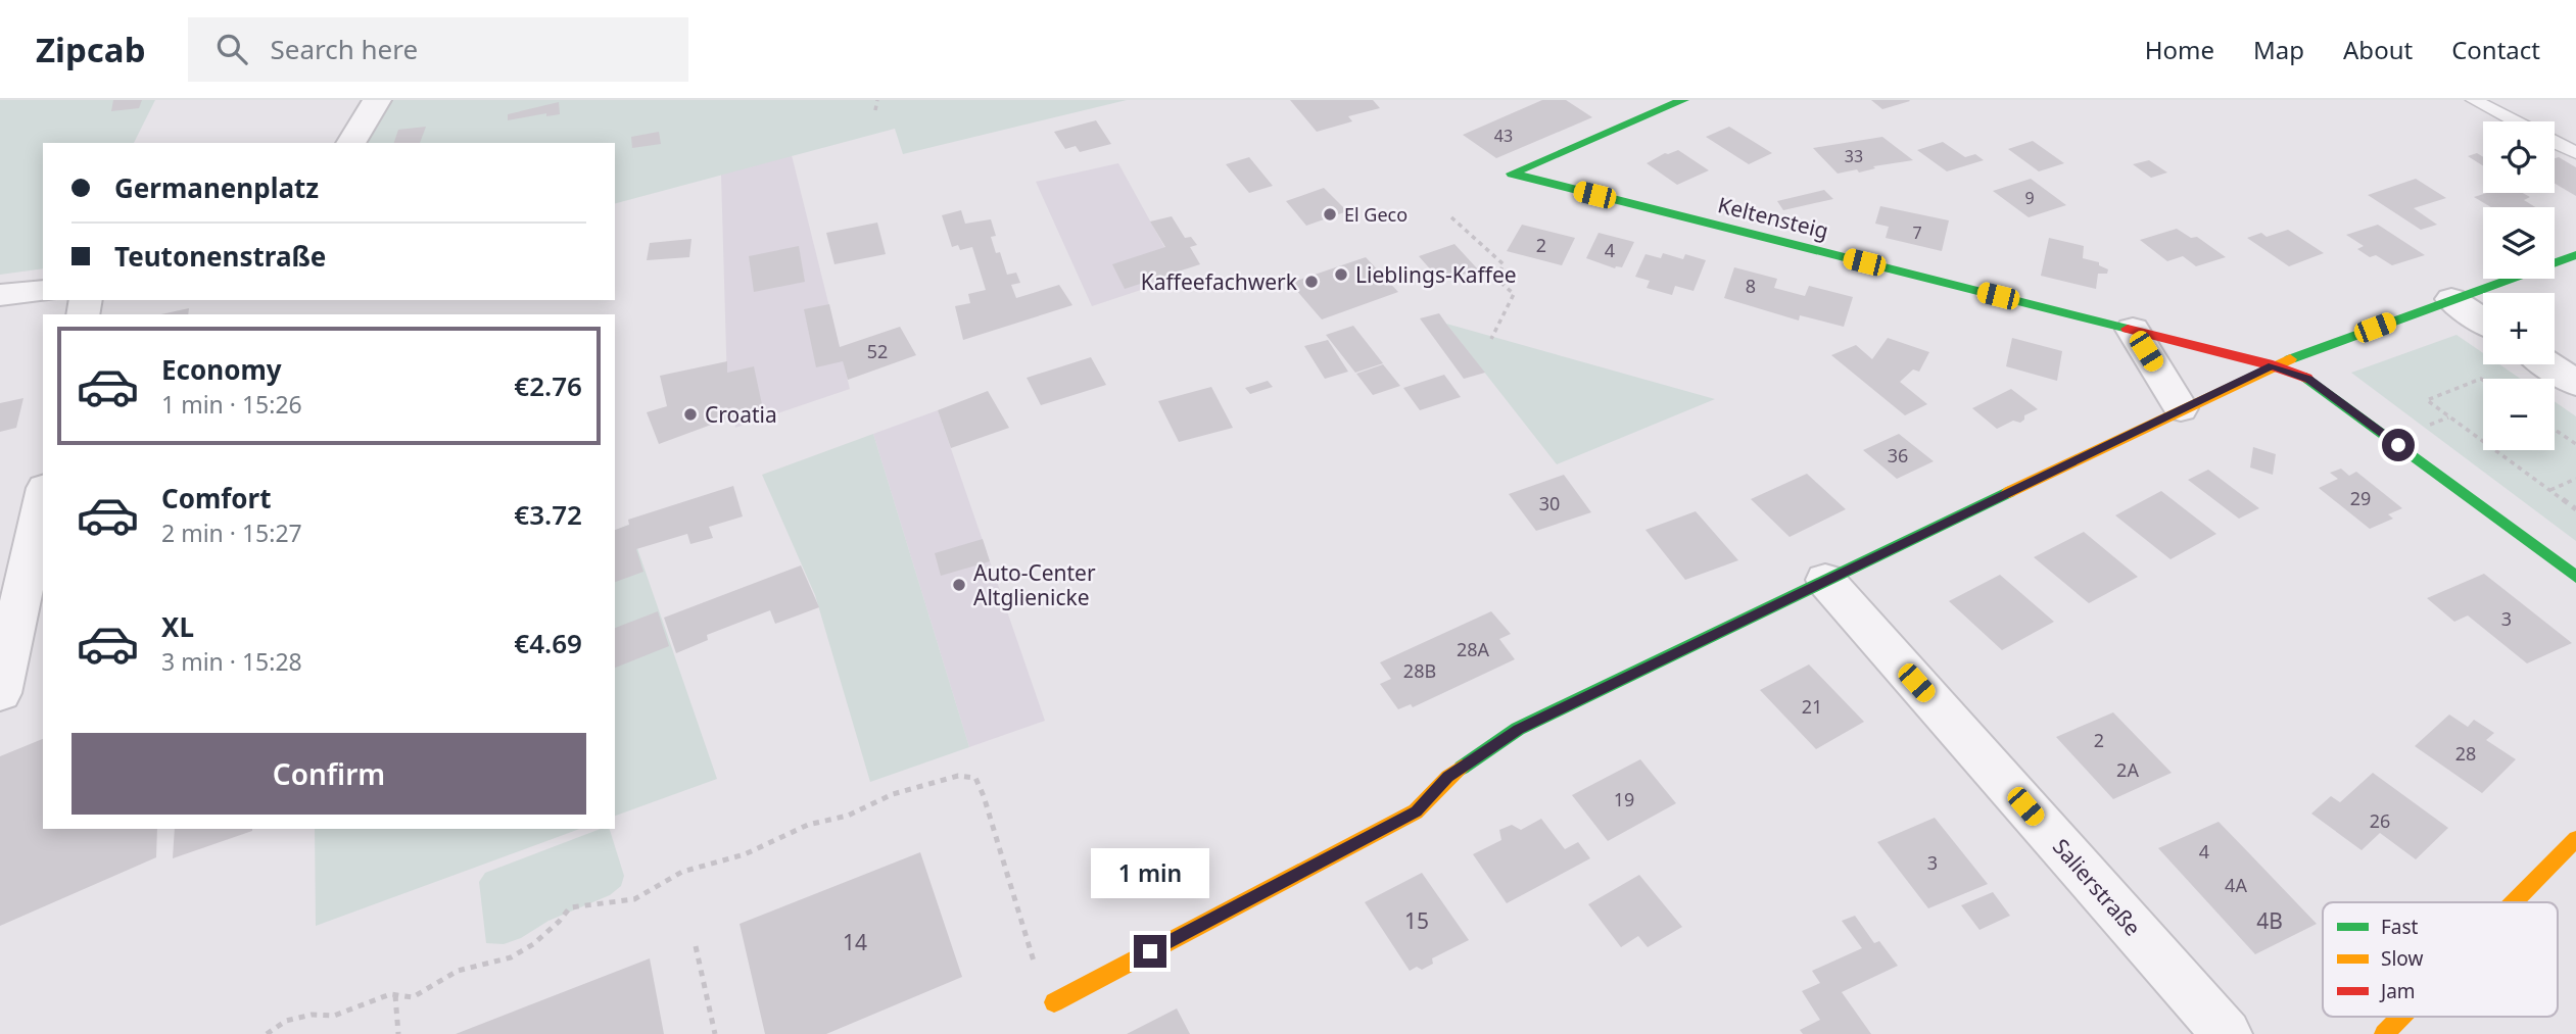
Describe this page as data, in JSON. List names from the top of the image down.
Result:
{
  "streets": {
    "street": ["Keltensteig", "Salierstraße"]
  },
  "places": [
    "El Geco",
    "Lieblings-Kaffee",
    "Kaffeefachwerk",
    "Croatia",
    "Auto-Center Altglienicke"
  ],
  "house_numbers": [
    "43",
    "33",
    "9",
    "7",
    "2",
    "4",
    "8",
    "52",
    "36",
    "29",
    "30",
    "3",
    "28A",
    "28B",
    "21",
    "2",
    "28",
    "2A",
    "19",
    "26",
    "4",
    "3",
    "4A",
    "15",
    "4B",
    "14"
  ],
  "legend": ["Fast", "Slow", "Jam"],
  "page": {
    "header": "Zipcab",
    "search": "Search here",
    "nav": [
      "Home",
      "Map",
      "About",
      "Contact"
    ],
    "map_buttons": ["+", "−"],
    "banner": ["Germanenplatz", "Teutonenstraße"],
    "list": [
      {
        "name": "Economy",
        "note": "1 min · 15:26",
        "value": "€2.76"
      },
      {
        "name": "Comfort",
        "note": "2 min · 15:27",
        "value": "€3.72"
      },
      {
        "name": "XL",
        "note": "3 min · 15:28",
        "value": "€4.69"
      }
    ],
    "buttons": "Confirm",
    "bubble": "1 min"
  }
}
